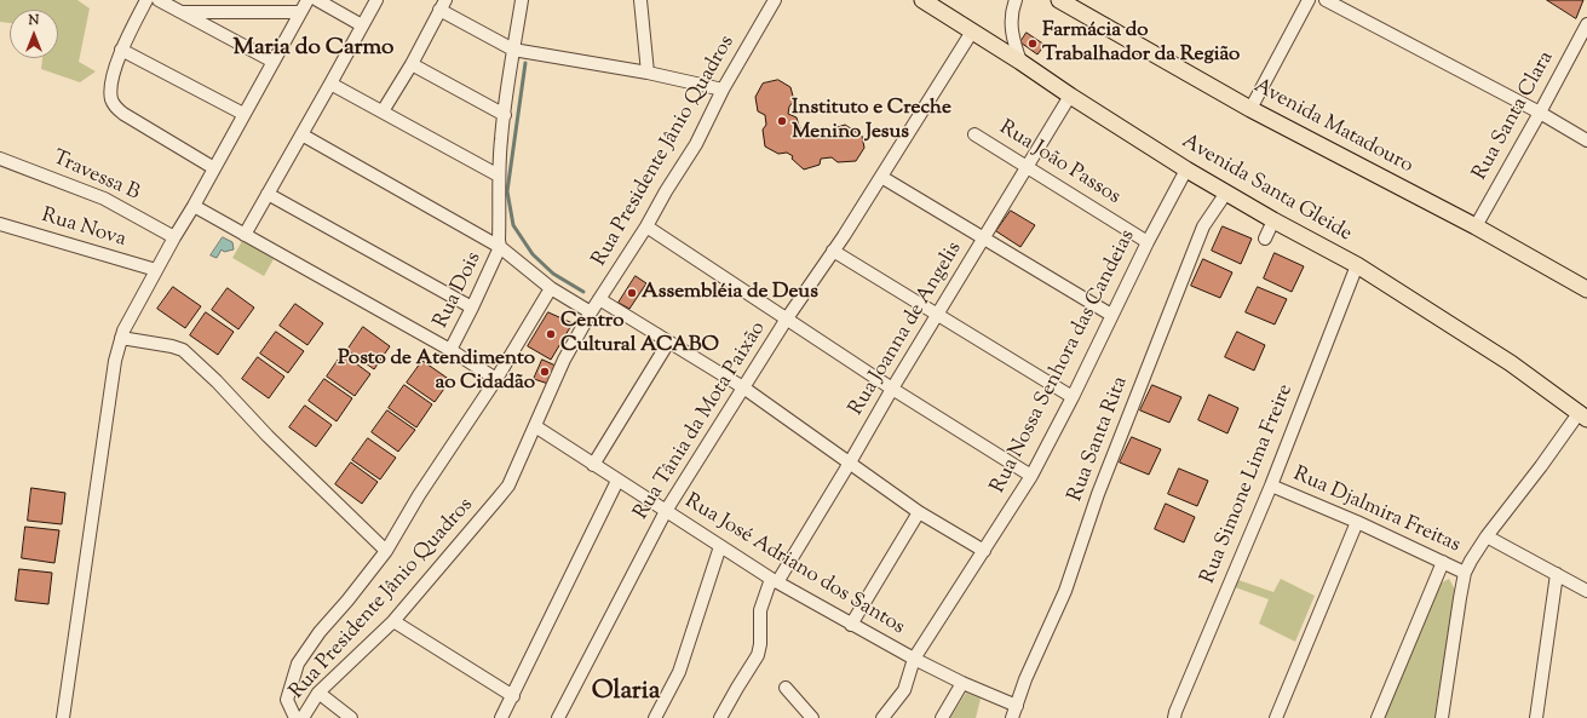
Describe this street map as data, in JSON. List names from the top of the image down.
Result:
{
  "streets": {
    "main road": ["Avenida Matadouro", "Avenida Santa Gleide"],
    "street": [
      "Rua Santa Clara",
      "Rua Presidente Jânio Quadros",
      "Rua João Passos",
      "Travessa B",
      "Rua Nova",
      "Rua Dois",
      "Rua Joanna de Angelis",
      "Rua Nossa Senhora das Candeias",
      "Rua Tânia da Mota Paixão",
      "Rua Santa Rita",
      "Rua Simone Lima Freire",
      "Rua Djalmira Freitas",
      "Rua José Adriano dos Santos"
    ]
  },
  "crossings": [
    ["Rua Santa Clara", "Avenida Matadouro"],
    ["Rua Presidente Jânio Quadros", "Rua José Adriano dos Santos"],
    ["Rua João Passos", "Rua Joanna de Angelis"],
    ["Rua João Passos", "Rua Nossa Senhora das Candeias"],
    ["Avenida Santa Gleide", "Rua Joanna de Angelis"],
    ["Avenida Santa Gleide", "Rua Nossa Senhora das Candeias"],
    ["Avenida Santa Gleide", "Rua Tânia da Mota Paixão"],
    ["Avenida Santa Gleide", "Rua Santa Rita"],
    ["Avenida Santa Gleide", "Rua Simone Lima Freire"],
    ["Rua Joanna de Angelis", "Rua José Adriano dos Santos"],
    ["Rua Nossa Senhora das Candeias", "Rua José Adriano dos Santos"],
    ["Rua Tânia da Mota Paixão", "Rua José Adriano dos Santos"],
    ["Rua Santa Rita", "Rua José Adriano dos Santos"],
    ["Rua Simone Lima Freire", "Rua Djalmira Freitas"]
  ],
  "districts": ["Maria do Carmo", "Olaria"],
  "places": [
    "Farmácia do Trabalhador da Região",
    "Instituto e Creche Menino Jesus",
    "Assembléia de Deus",
    "Centro Cultural ACABO",
    "Posto de Atendimento ao Cidadão"
  ],
  "north": "top"
}
